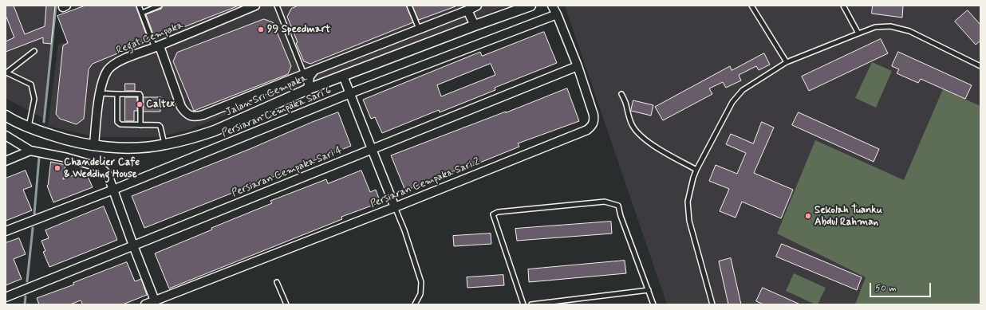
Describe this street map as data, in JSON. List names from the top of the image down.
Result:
{
  "streets": {
    "street": [
      "Regat Cempaka",
      "Jalan Sri Cempaka",
      "Persiaran Cempaka Sari 6",
      "Persiaran Cempaka Sari 4",
      "Persiaran Cempaka Sari 2"
    ]
  },
  "crossings": [
    ["Regat Cempaka", "Jalan Sri Cempaka"],
    ["Persiaran Cempaka Sari 6", "Persiaran Cempaka Sari 2"],
    ["Persiaran Cempaka Sari 4", "Persiaran Cempaka Sari 2"]
  ],
  "places": [
    "99 Speedmart",
    "Caltex",
    "Chandelier Cafe & Wedding House",
    "Sekolah Tuanku Abdul Rahman"
  ],
  "scale_bar": "50 m"
}
